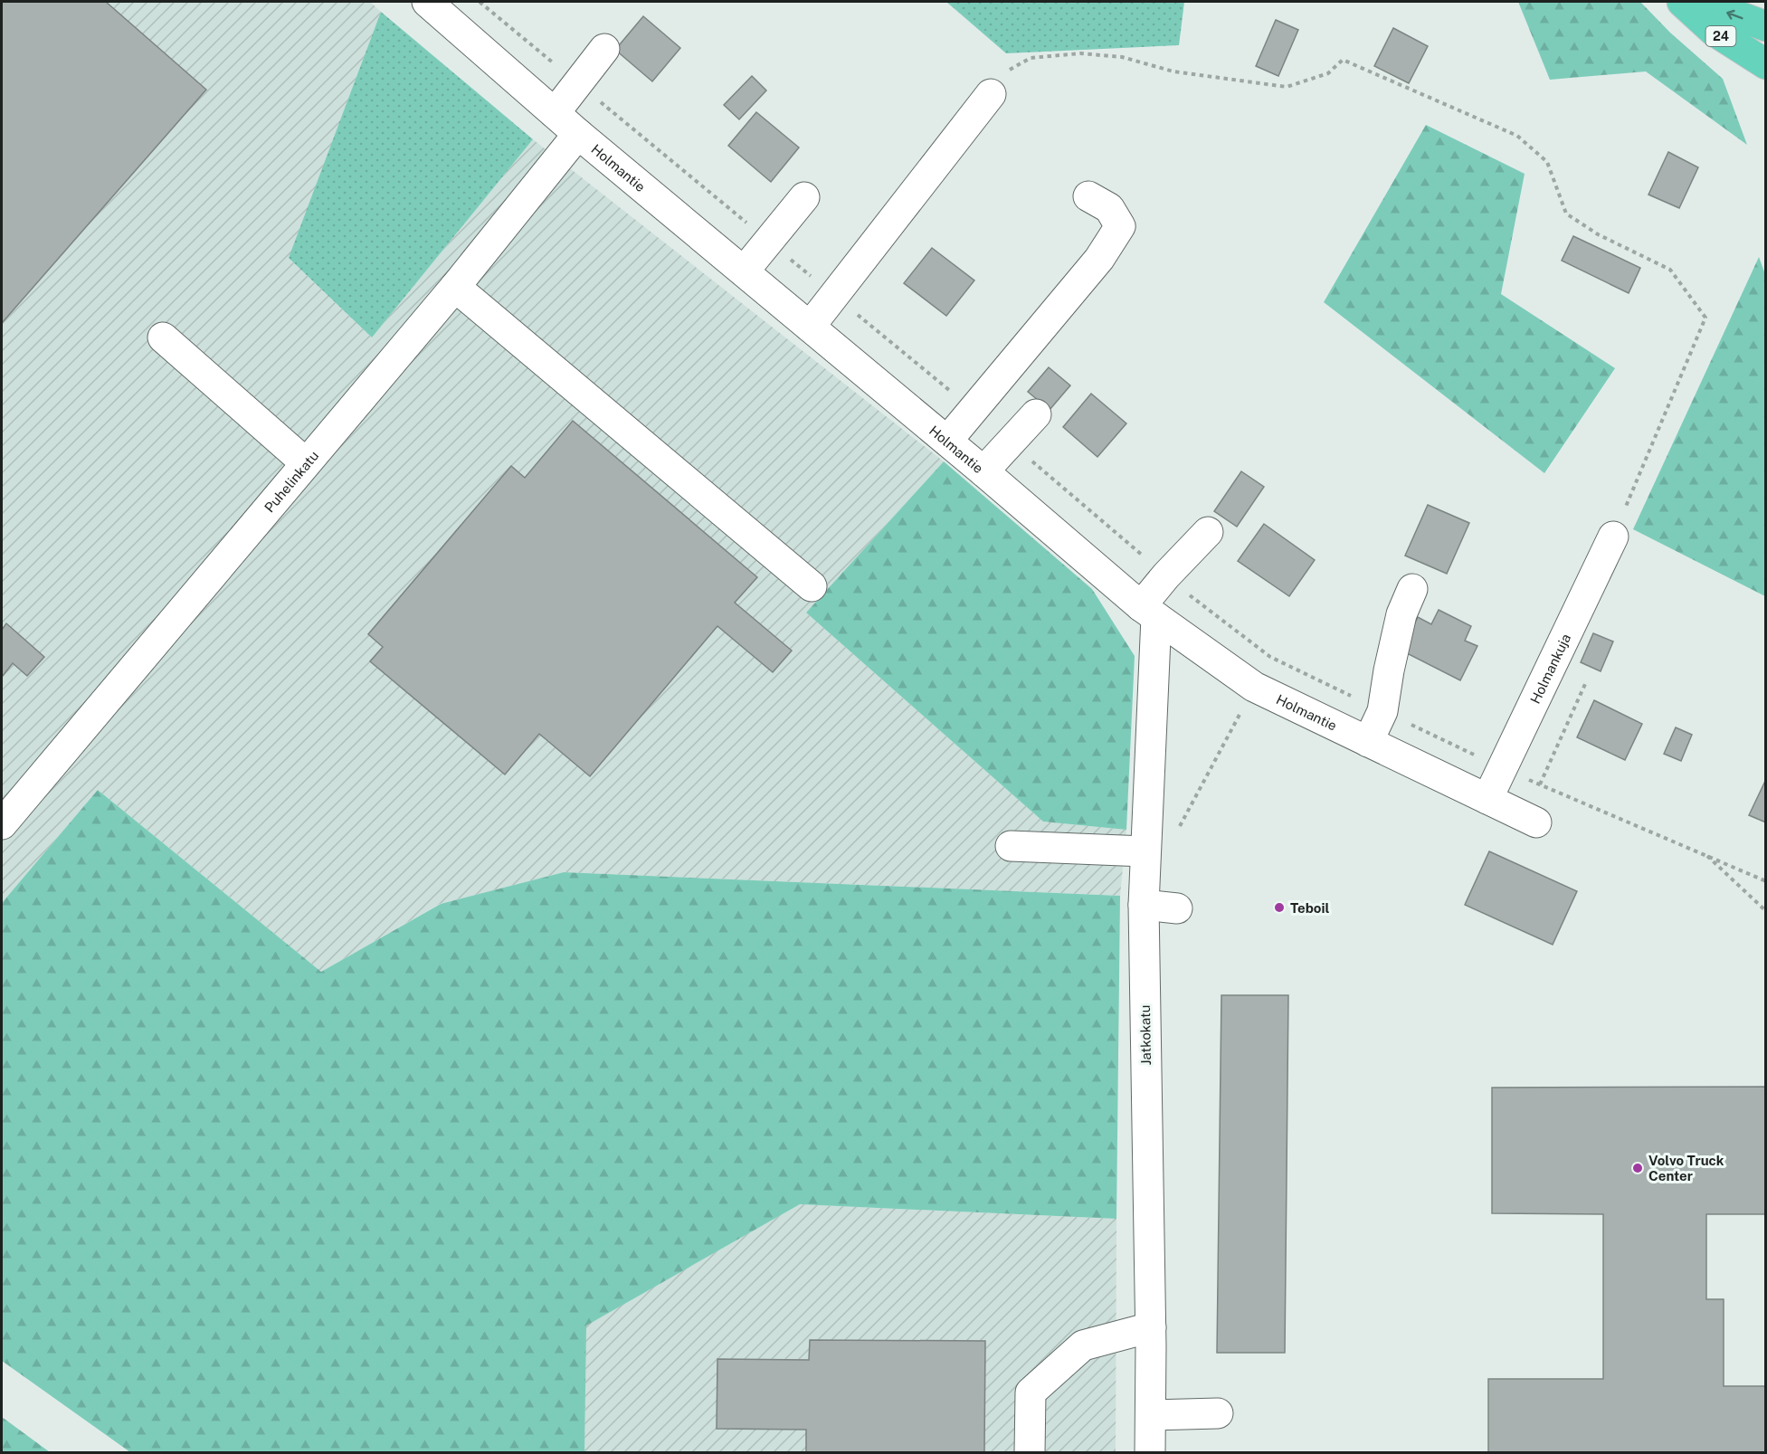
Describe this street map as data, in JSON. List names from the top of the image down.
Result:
{
  "streets": {
    "highway": ["24"],
    "street": [
      "Holmantie",
      "Puhelinkatu",
      "Holmankuja",
      "Jatkokatu"
    ]
  },
  "crossings": [
    ["Holmantie", "Puhelinkatu"],
    ["Holmantie", "Holmankuja"],
    ["Holmantie", "Jatkokatu"]
  ],
  "places": ["Teboil", "Volvo Truck Center"]
}
